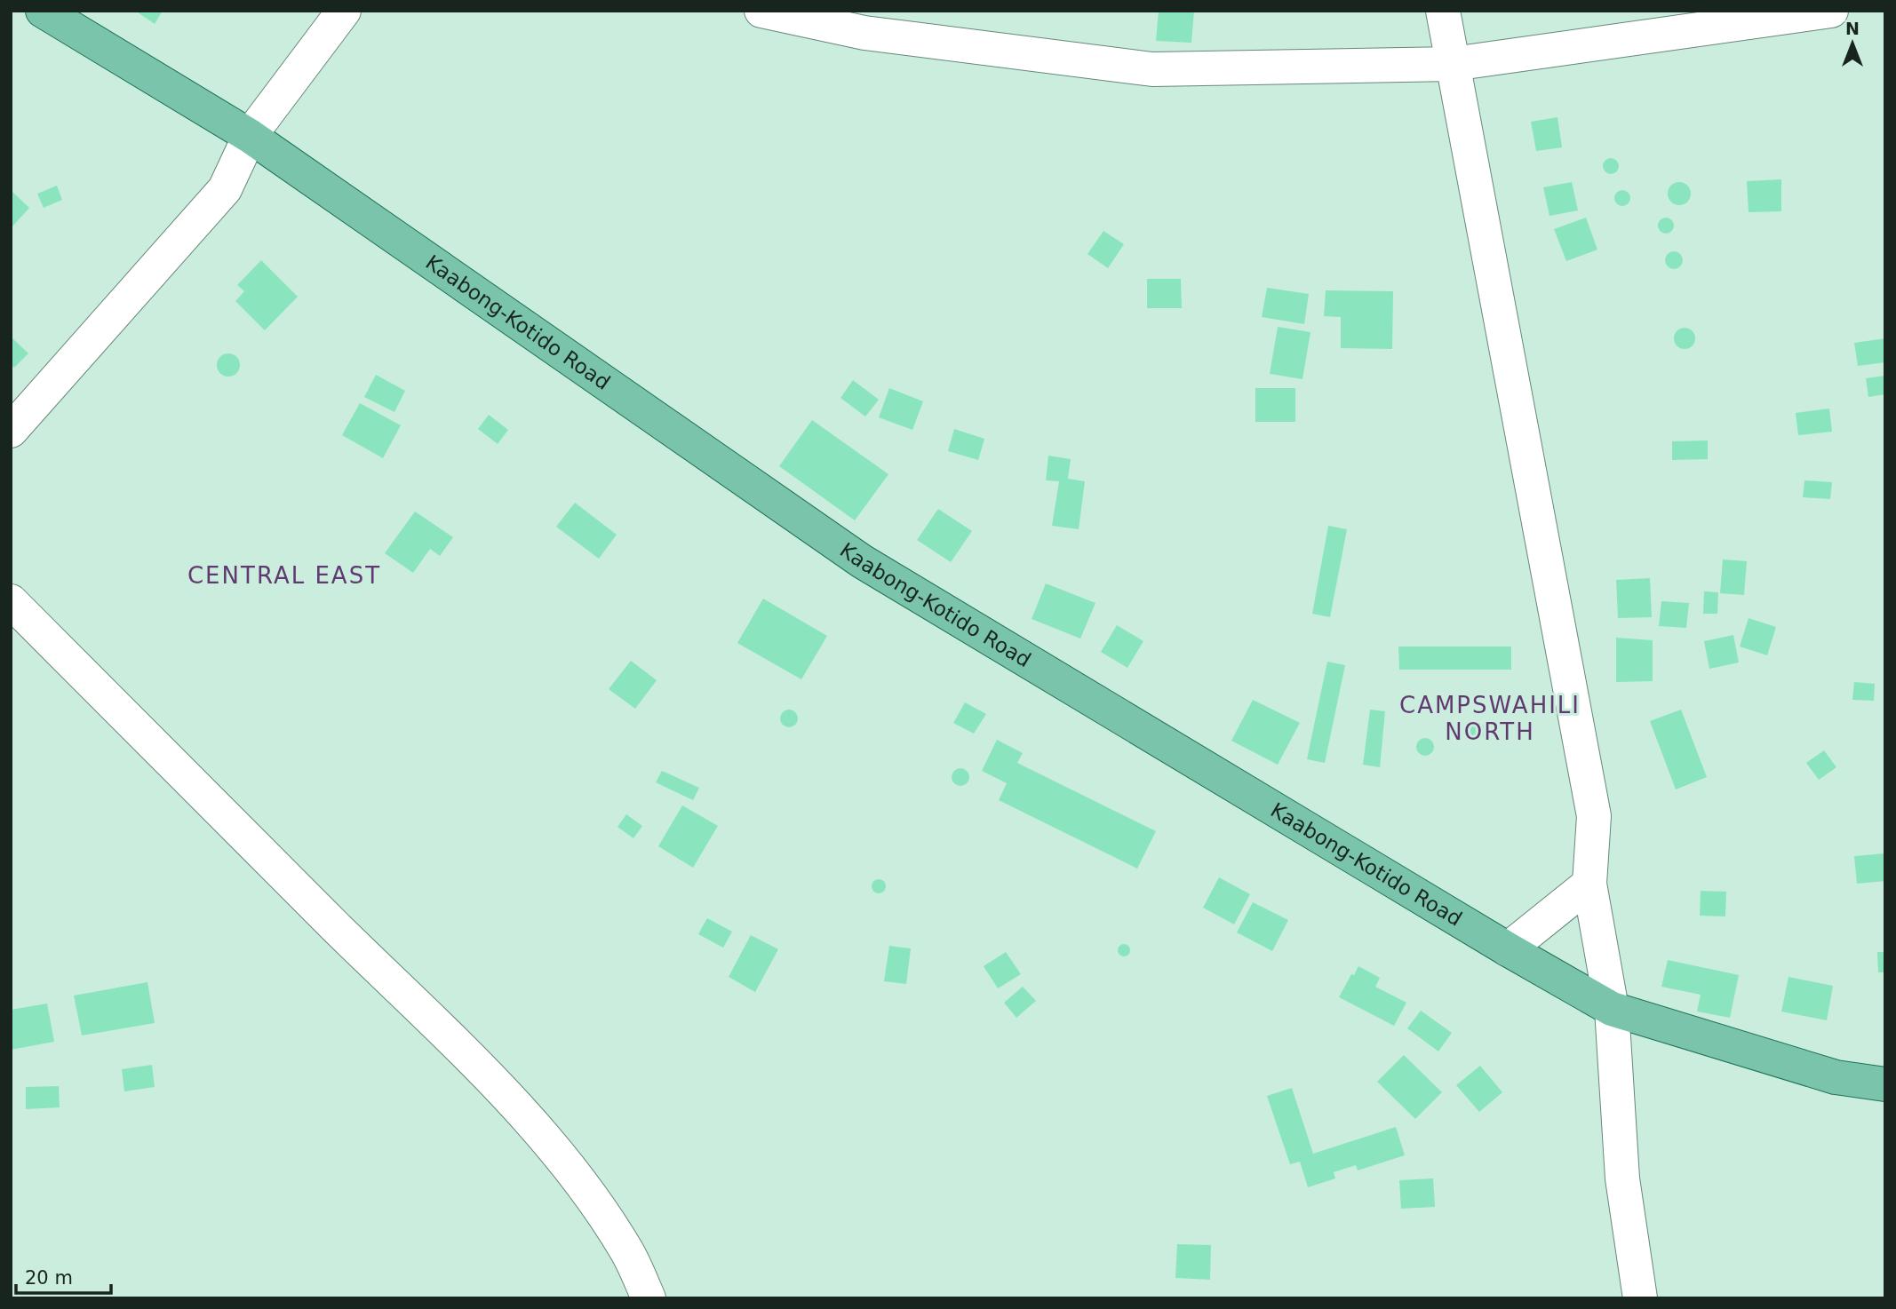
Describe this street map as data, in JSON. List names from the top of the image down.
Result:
{
  "streets": {
    "main road": ["Kaabong-Kotido Road"]
  },
  "districts": ["CENTRAL EAST", "CAMPSWAHILI NORTH"],
  "scale_bar": "20 m",
  "north": "top"
}
